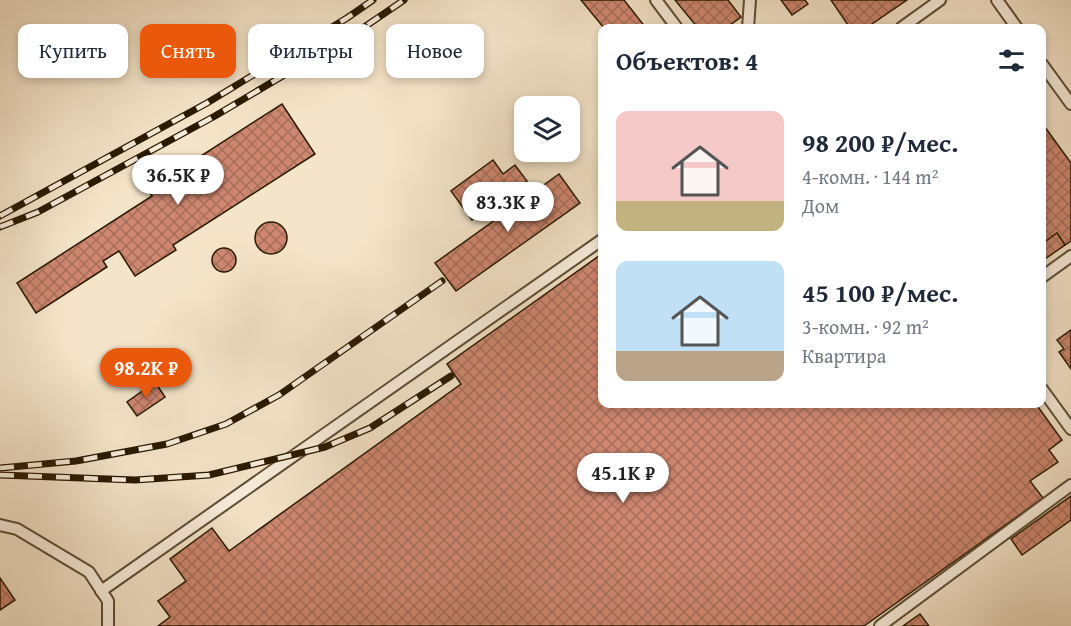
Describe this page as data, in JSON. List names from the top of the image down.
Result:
{
  "page": {
    "chip": [
      "Купить",
      "Снять",
      "Фильтры",
      "Новое"
    ],
    "heading": "Объектов: 4",
    "list": [
      {
        "name": "98 200 ₽/мес.",
        "note": "4-комн. · 144 m² · Дом"
      },
      {
        "name": "45 100 ₽/мес.",
        "note": "3-комн. · 92 m² · Квартира"
      }
    ],
    "price": [
      "36.5K ₽",
      "83.3K ₽",
      "98.2K ₽",
      "45.1K ₽"
    ]
  }
}
